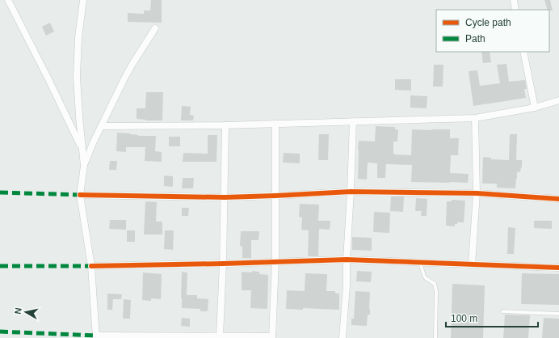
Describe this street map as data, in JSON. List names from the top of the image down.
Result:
{
  "legend": ["Cycle path", "Path"],
  "scale_bar": "100 m",
  "north": "left"
}
